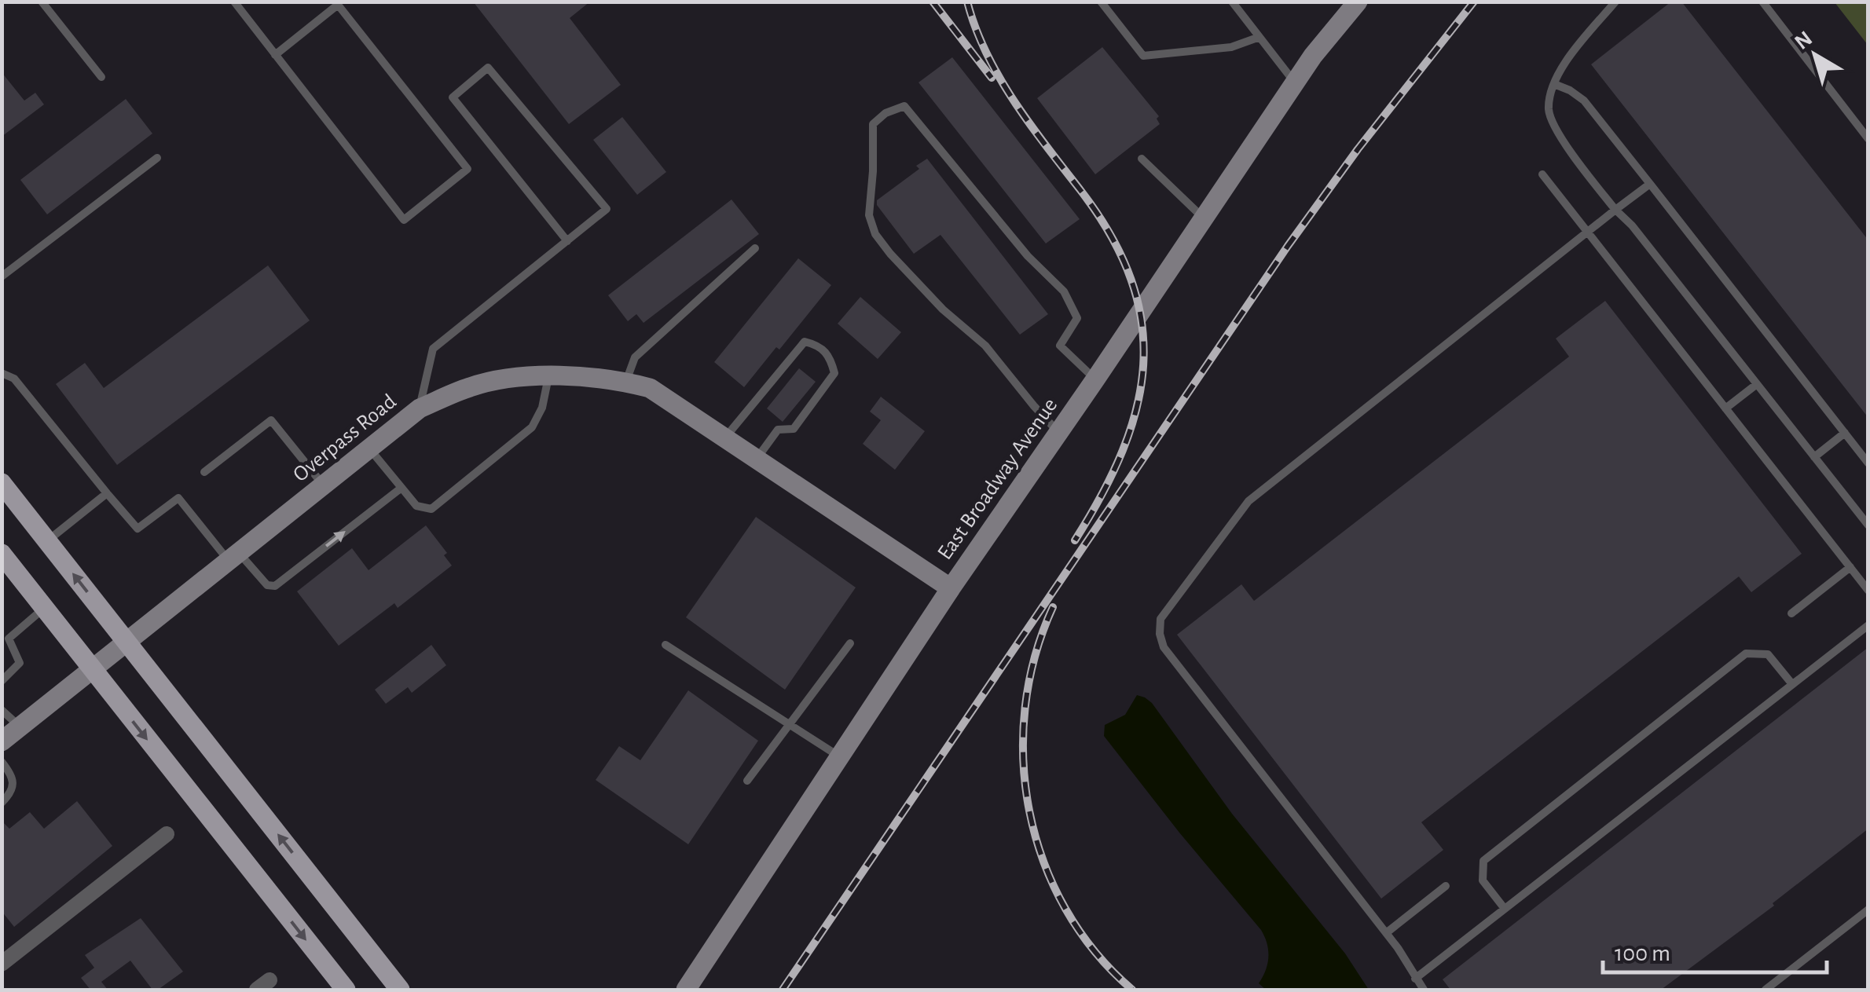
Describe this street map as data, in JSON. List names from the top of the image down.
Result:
{
  "streets": {
    "main road": ["Overpass Road", "East Broadway Avenue"]
  },
  "crossings": [
    ["Overpass Road", "East Broadway Avenue"]
  ],
  "scale_bar": "100 m",
  "north": "top left"
}
